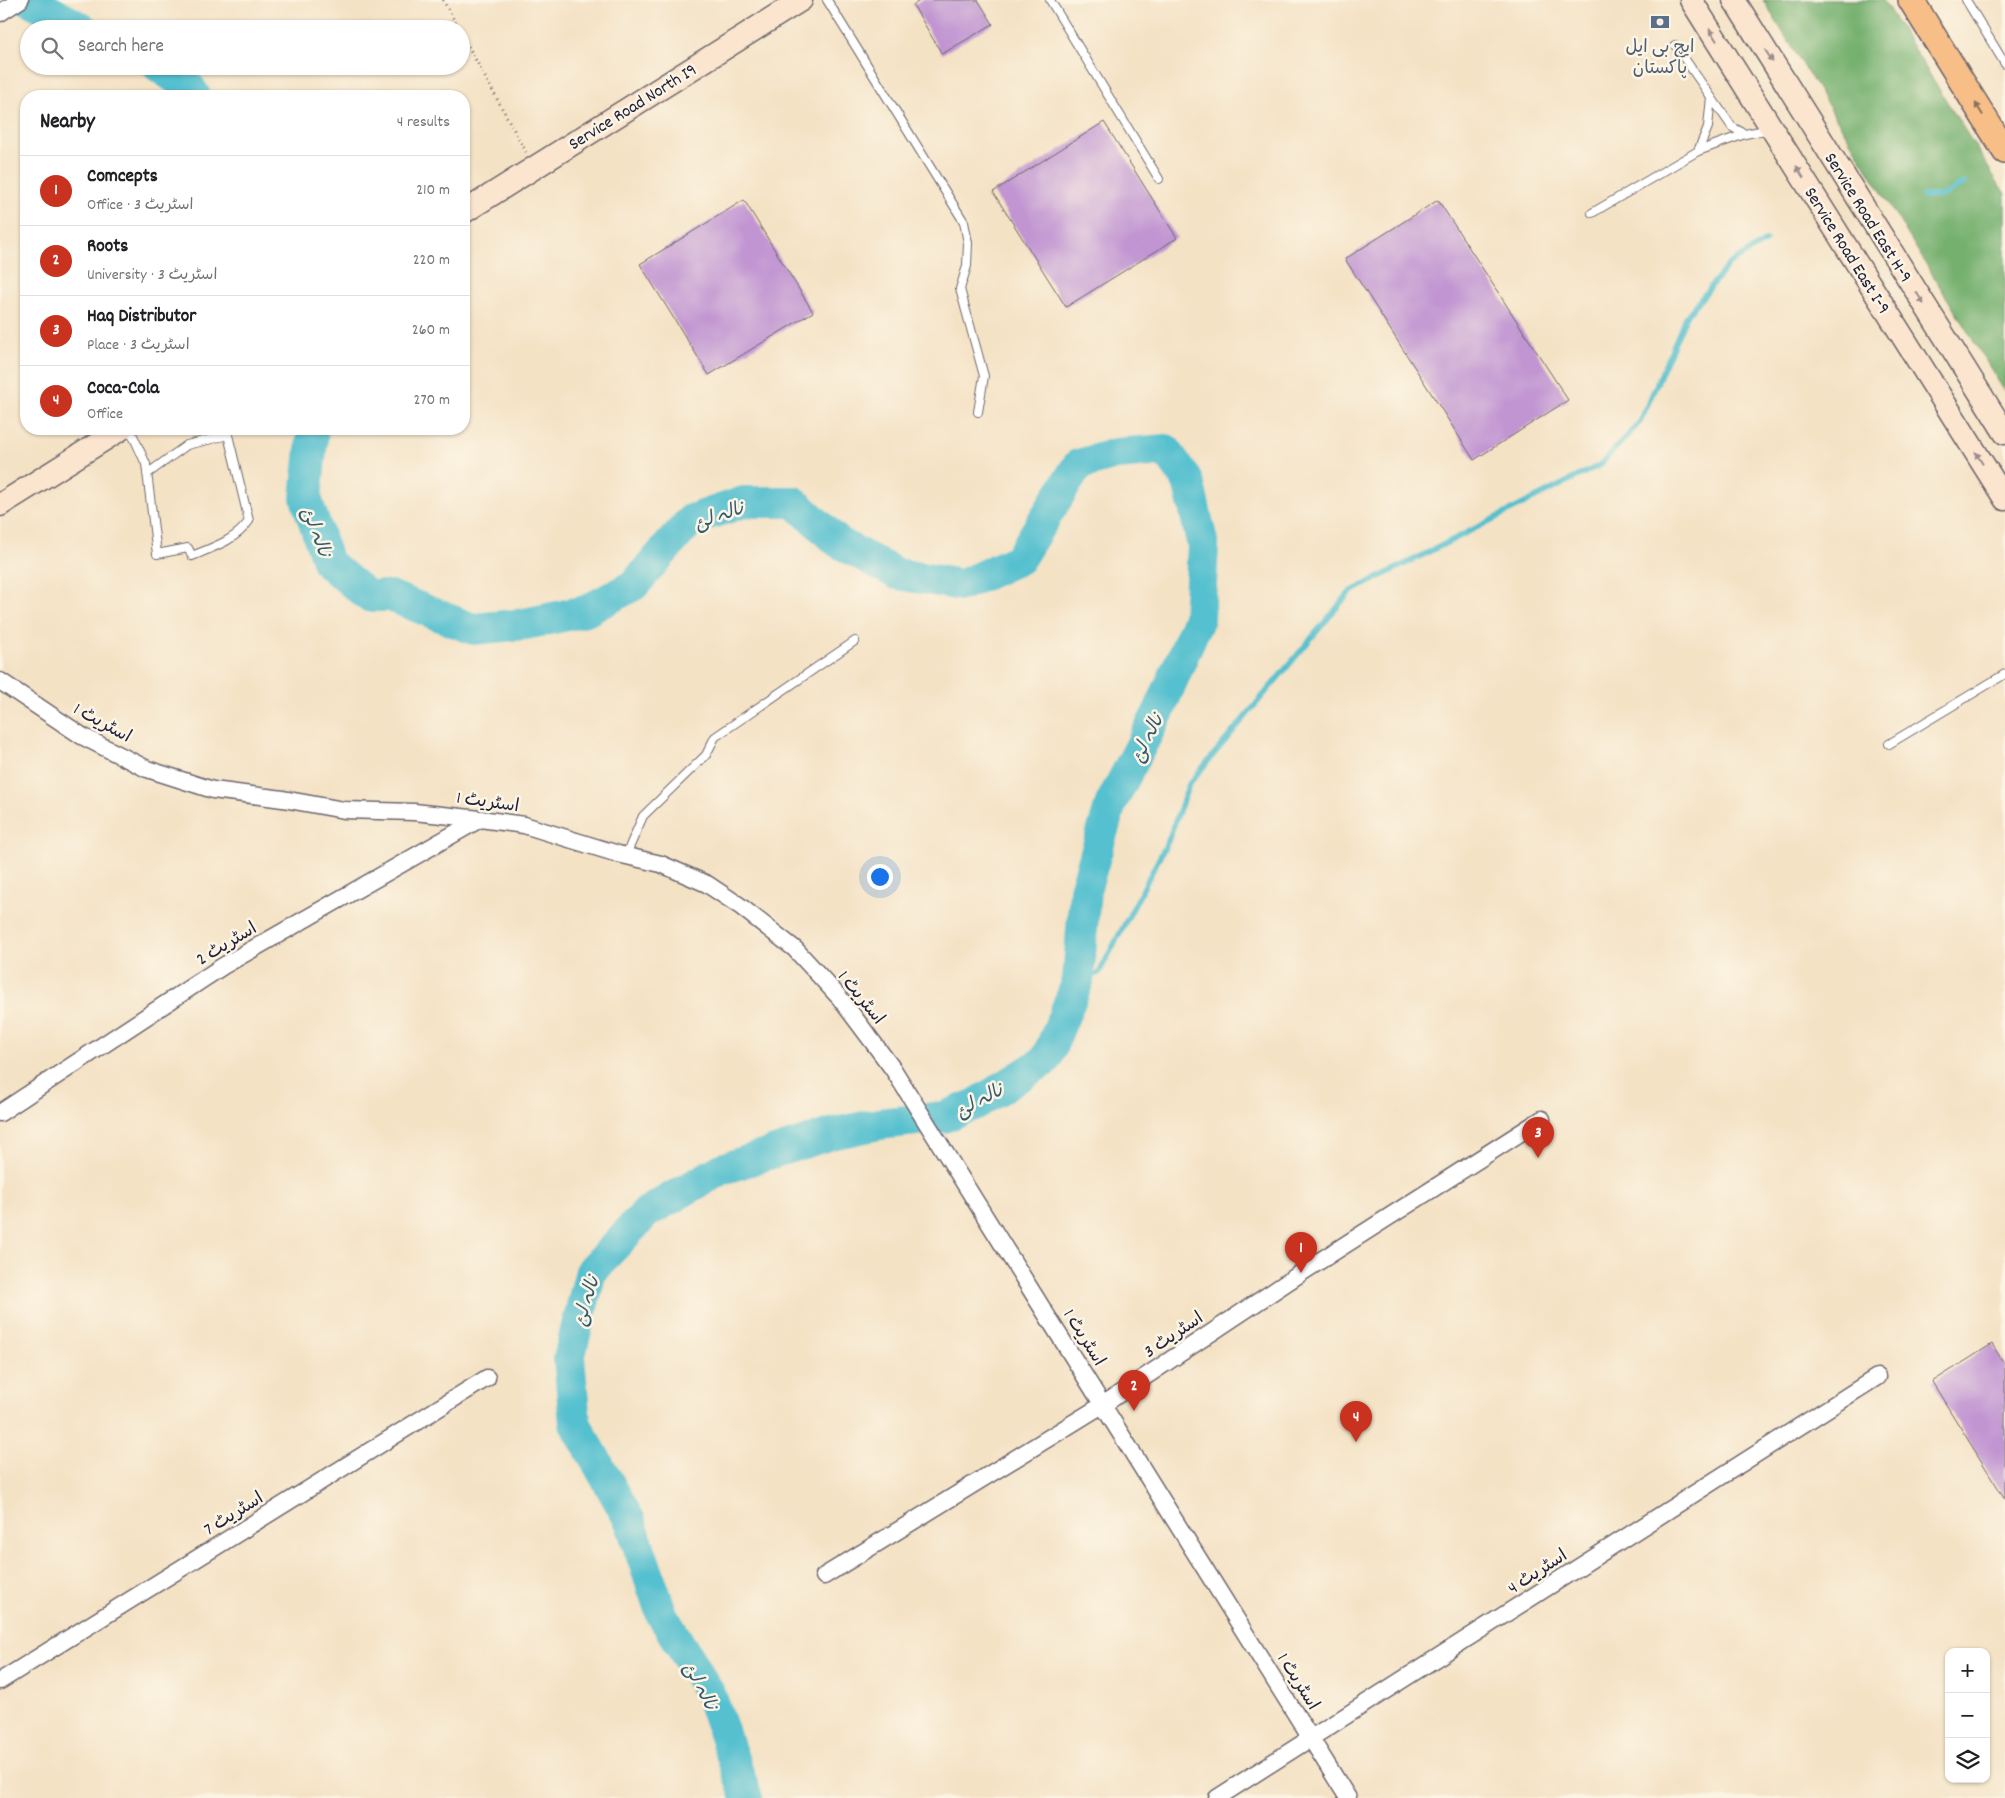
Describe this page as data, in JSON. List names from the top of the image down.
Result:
{
  "streets": {
    "main road": ["Service Road North I9", "Service Road East H-9", "Service Road East I-9"],
    "street": [
      "اسٹریٹ 1",
      "اسٹریٹ 2",
      "اسٹریٹ 3",
      "اسٹریٹ 7",
      "اسٹریٹ 4"
    ]
  },
  "crossings": [
    ["اسٹریٹ 1", "اسٹریٹ 2"],
    ["اسٹریٹ 1", "اسٹریٹ 3"],
    ["اسٹریٹ 1", "اسٹریٹ 4"]
  ],
  "water": ["نالہ لئ"],
  "places": {
    "bank": ["ایچ بی ایل پاکستان"]
  },
  "page": {
    "search": "Search here",
    "heading": ["Nearby", "4 results"],
    "list": [
      {
        "mark": "1",
        "name": "Comcepts",
        "note": "Office · اسٹریٹ 3",
        "value": "210 m"
      },
      {
        "mark": "2",
        "name": "Roots",
        "note": "University · اسٹریٹ 3",
        "value": "220 m"
      },
      {
        "mark": "3",
        "name": "Haq Distributor",
        "note": "Place · اسٹریٹ 3",
        "value": "260 m"
      },
      {
        "mark": "4",
        "name": "Coca-Cola",
        "note": "Office",
        "value": "270 m"
      }
    ],
    "pins": [
      "3",
      "1",
      "2",
      "4"
    ],
    "map_buttons": ["+", "−"]
  }
}
